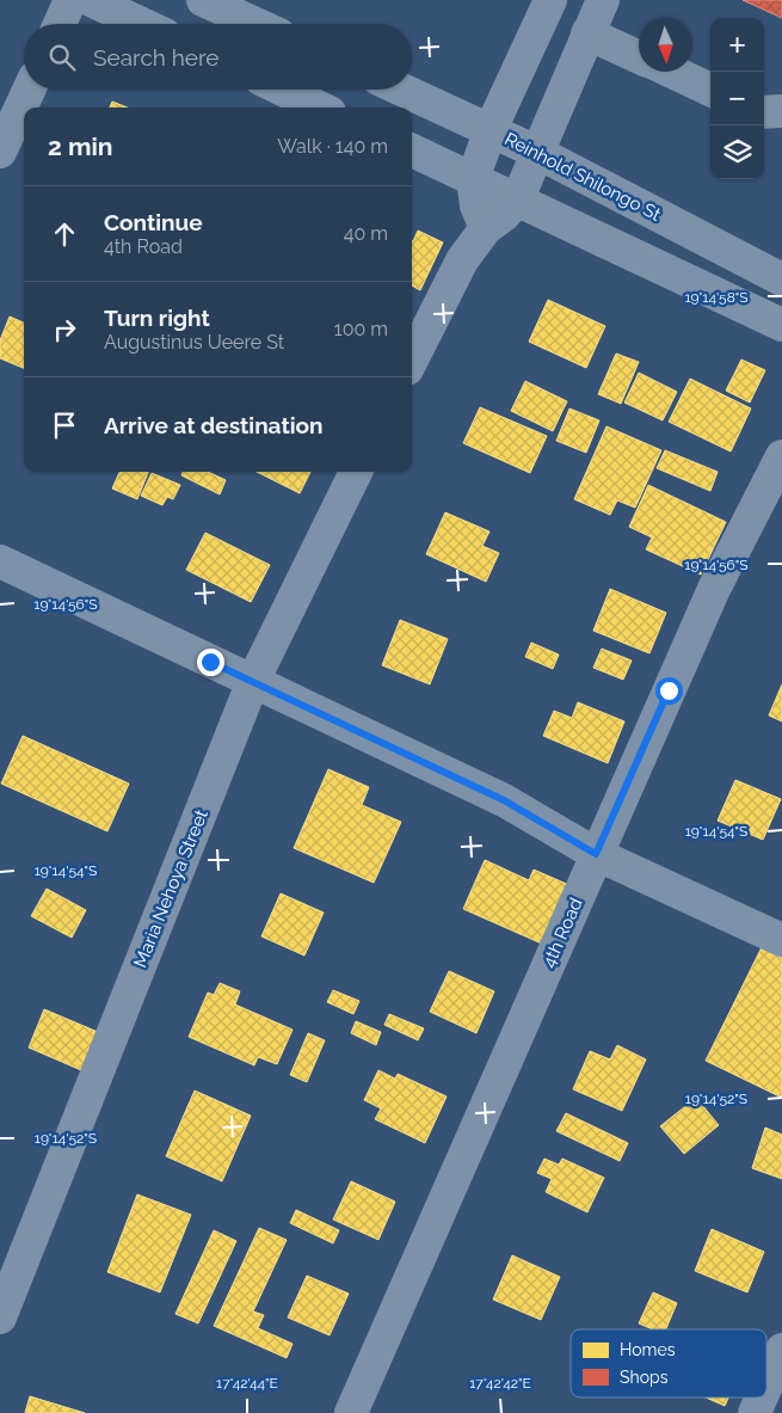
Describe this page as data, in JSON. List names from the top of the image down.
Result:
{
  "streets": {
    "street": ["Reinhold Shilongo St", "Maria Nehoya Street", "4th Road"]
  },
  "legend": ["Homes", "Shops"],
  "north": "bottom",
  "page": {
    "map_buttons": ["+", "−"],
    "search": "Search here",
    "heading": ["2 min", "Walk · 140 m"],
    "list": [
      ["Continue", "4th Road", "40 m"],
      ["Turn right", "Augustinus Ueere St", "100 m"],
      "Arrive at destination"
    ]
  },
  "coordinates": [
    "19°14'58\"S",
    "19°14'56\"S",
    "19°14'54\"S",
    "19°14'52\"S",
    "17°42'44\"E",
    "17°42'42\"E"
  ]
}
